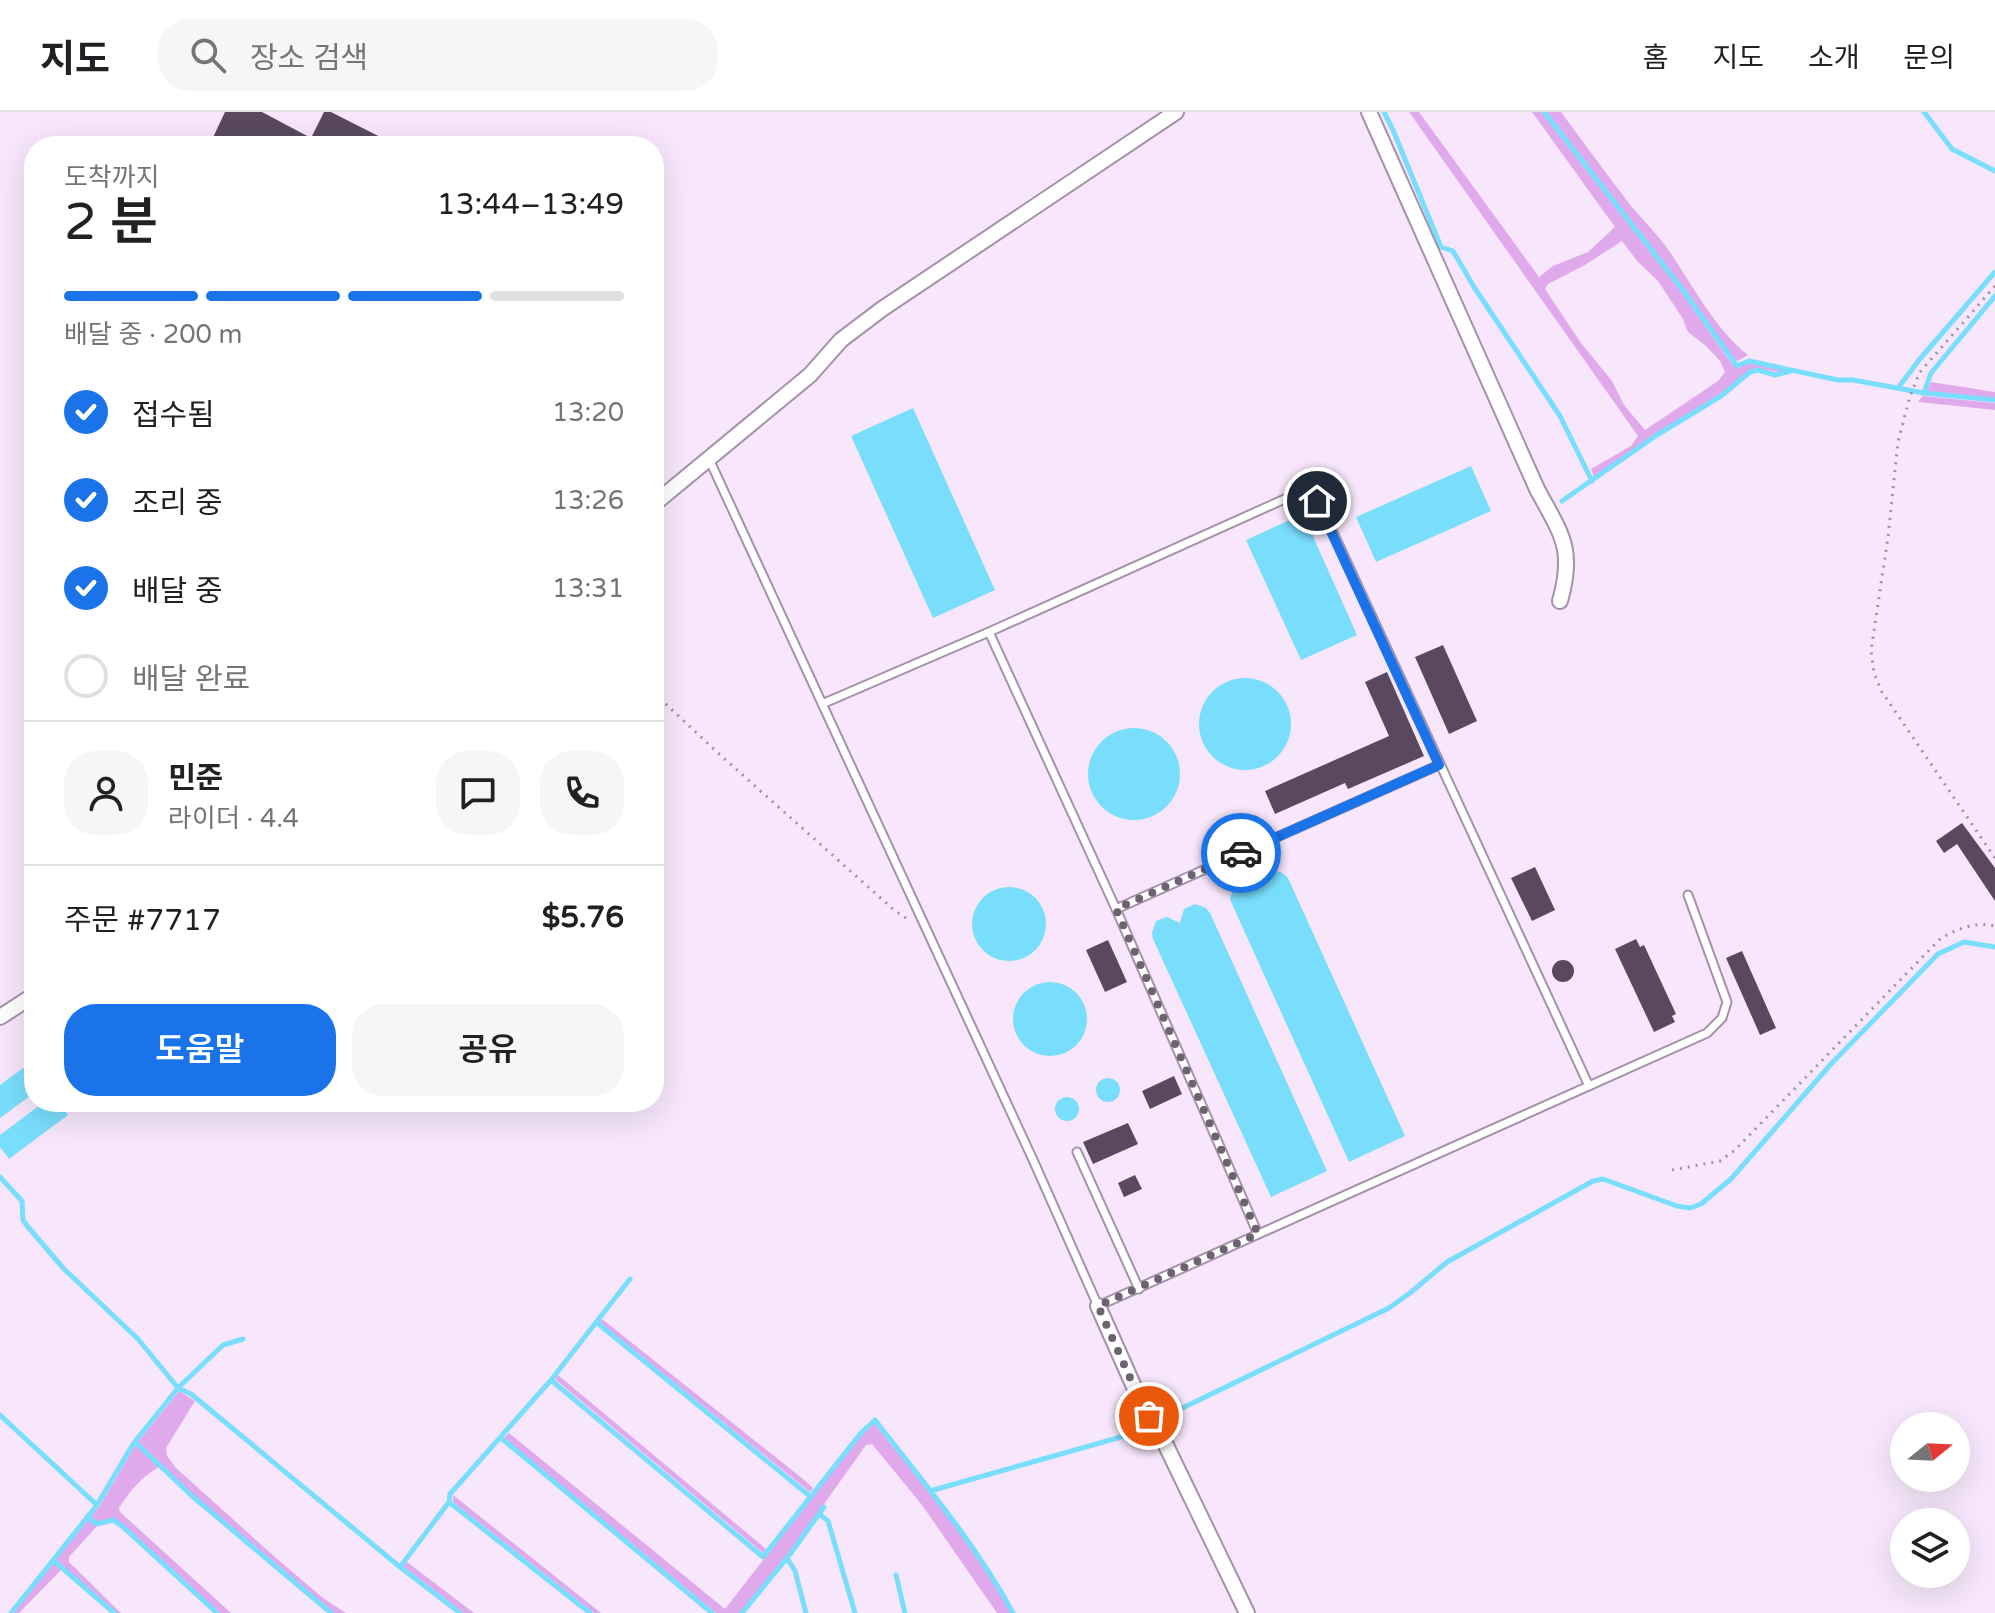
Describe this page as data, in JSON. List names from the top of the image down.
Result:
{
  "north": "right",
  "page": {
    "header": "지도",
    "search": "장소 검색",
    "nav": [
      "홈",
      "지도",
      "소개",
      "문의"
    ],
    "heading": ["2 분", "도착까지", "13:44–13:49"],
    "panel": [
      "민준",
      "라이더 · 4.4",
      "주문 #7717",
      "$5.76"
    ],
    "bar": "배달 중 · 200 m",
    "list": [
      ["접수됨", "13:20"],
      ["조리 중", "13:26"],
      ["배달 중", "13:31"],
      "배달 완료"
    ],
    "buttons": ["도움말", "공유"]
  }
}
